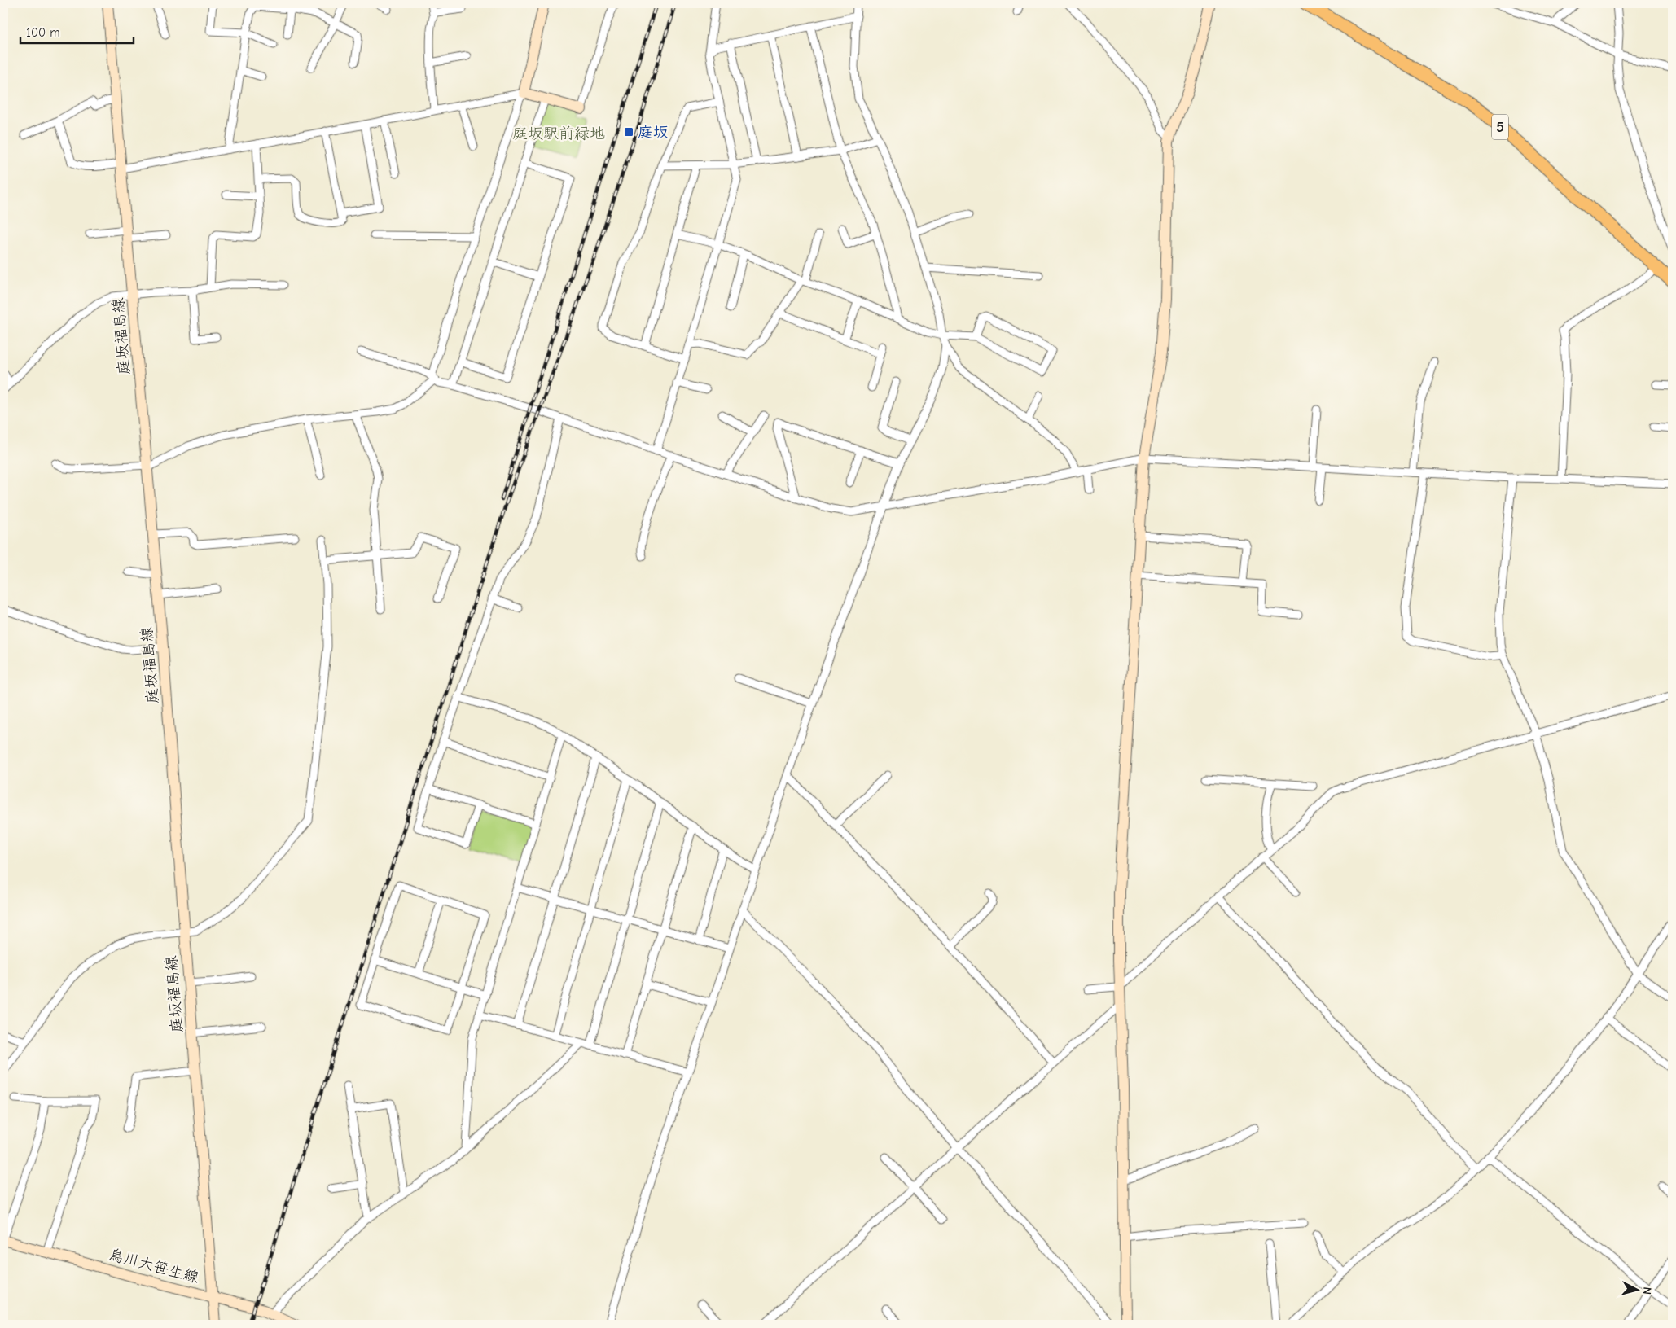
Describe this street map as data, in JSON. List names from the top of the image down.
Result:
{
  "streets": {
    "main road": ["5"],
    "street": ["庭坂福島線", "鳥川大笹生線"]
  },
  "crossings": [
    ["庭坂福島線", "鳥川大笹生線"]
  ],
  "parks": ["庭坂駅前緑地"],
  "places": {
    "transit": ["庭坂"]
  },
  "scale_bar": "100 m",
  "north": "right"
}
